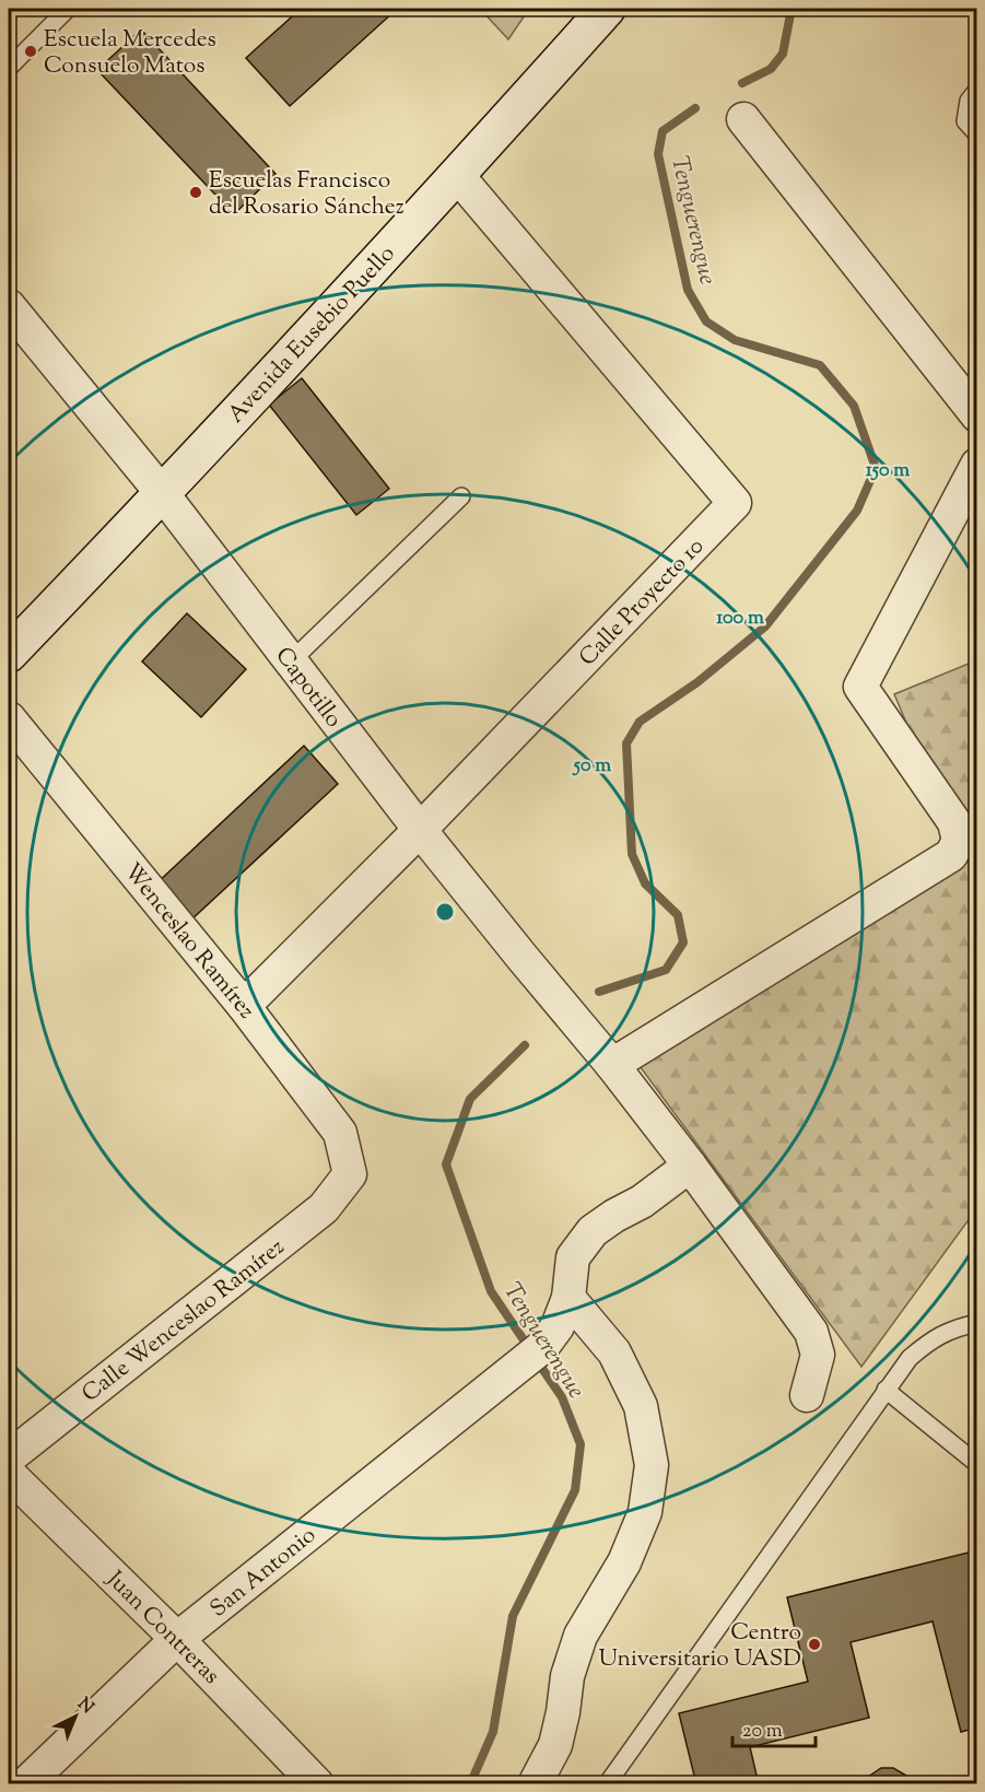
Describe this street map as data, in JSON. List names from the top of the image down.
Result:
{
  "streets": {
    "main road": ["Avenida Eusebio Puello"],
    "street": [
      "Calle Proyecto 10",
      "Capotillo",
      "Wenceslao Ramírez",
      "Calle Wenceslao Ramírez",
      "San Antonio",
      "Juan Contreras"
    ]
  },
  "crossings": [
    ["Avenida Eusebio Puello", "Calle Proyecto 10"],
    ["Avenida Eusebio Puello", "Capotillo"],
    ["Calle Proyecto 10", "Capotillo"],
    ["Calle Proyecto 10", "Wenceslao Ramírez"],
    ["Capotillo", "San Antonio"],
    ["Wenceslao Ramírez", "Calle Wenceslao Ramírez"],
    ["San Antonio", "Juan Contreras"]
  ],
  "water": ["Tenguerengue"],
  "places": ["Escuela Mercedes Consuelo Matos", "Escuelas Francisco del Rosario Sánchez", "Centro Universitario UASD"],
  "scale_bar": "20 m",
  "north": "top right",
  "rings": ["150 m", "100 m", "50 m"]
}
